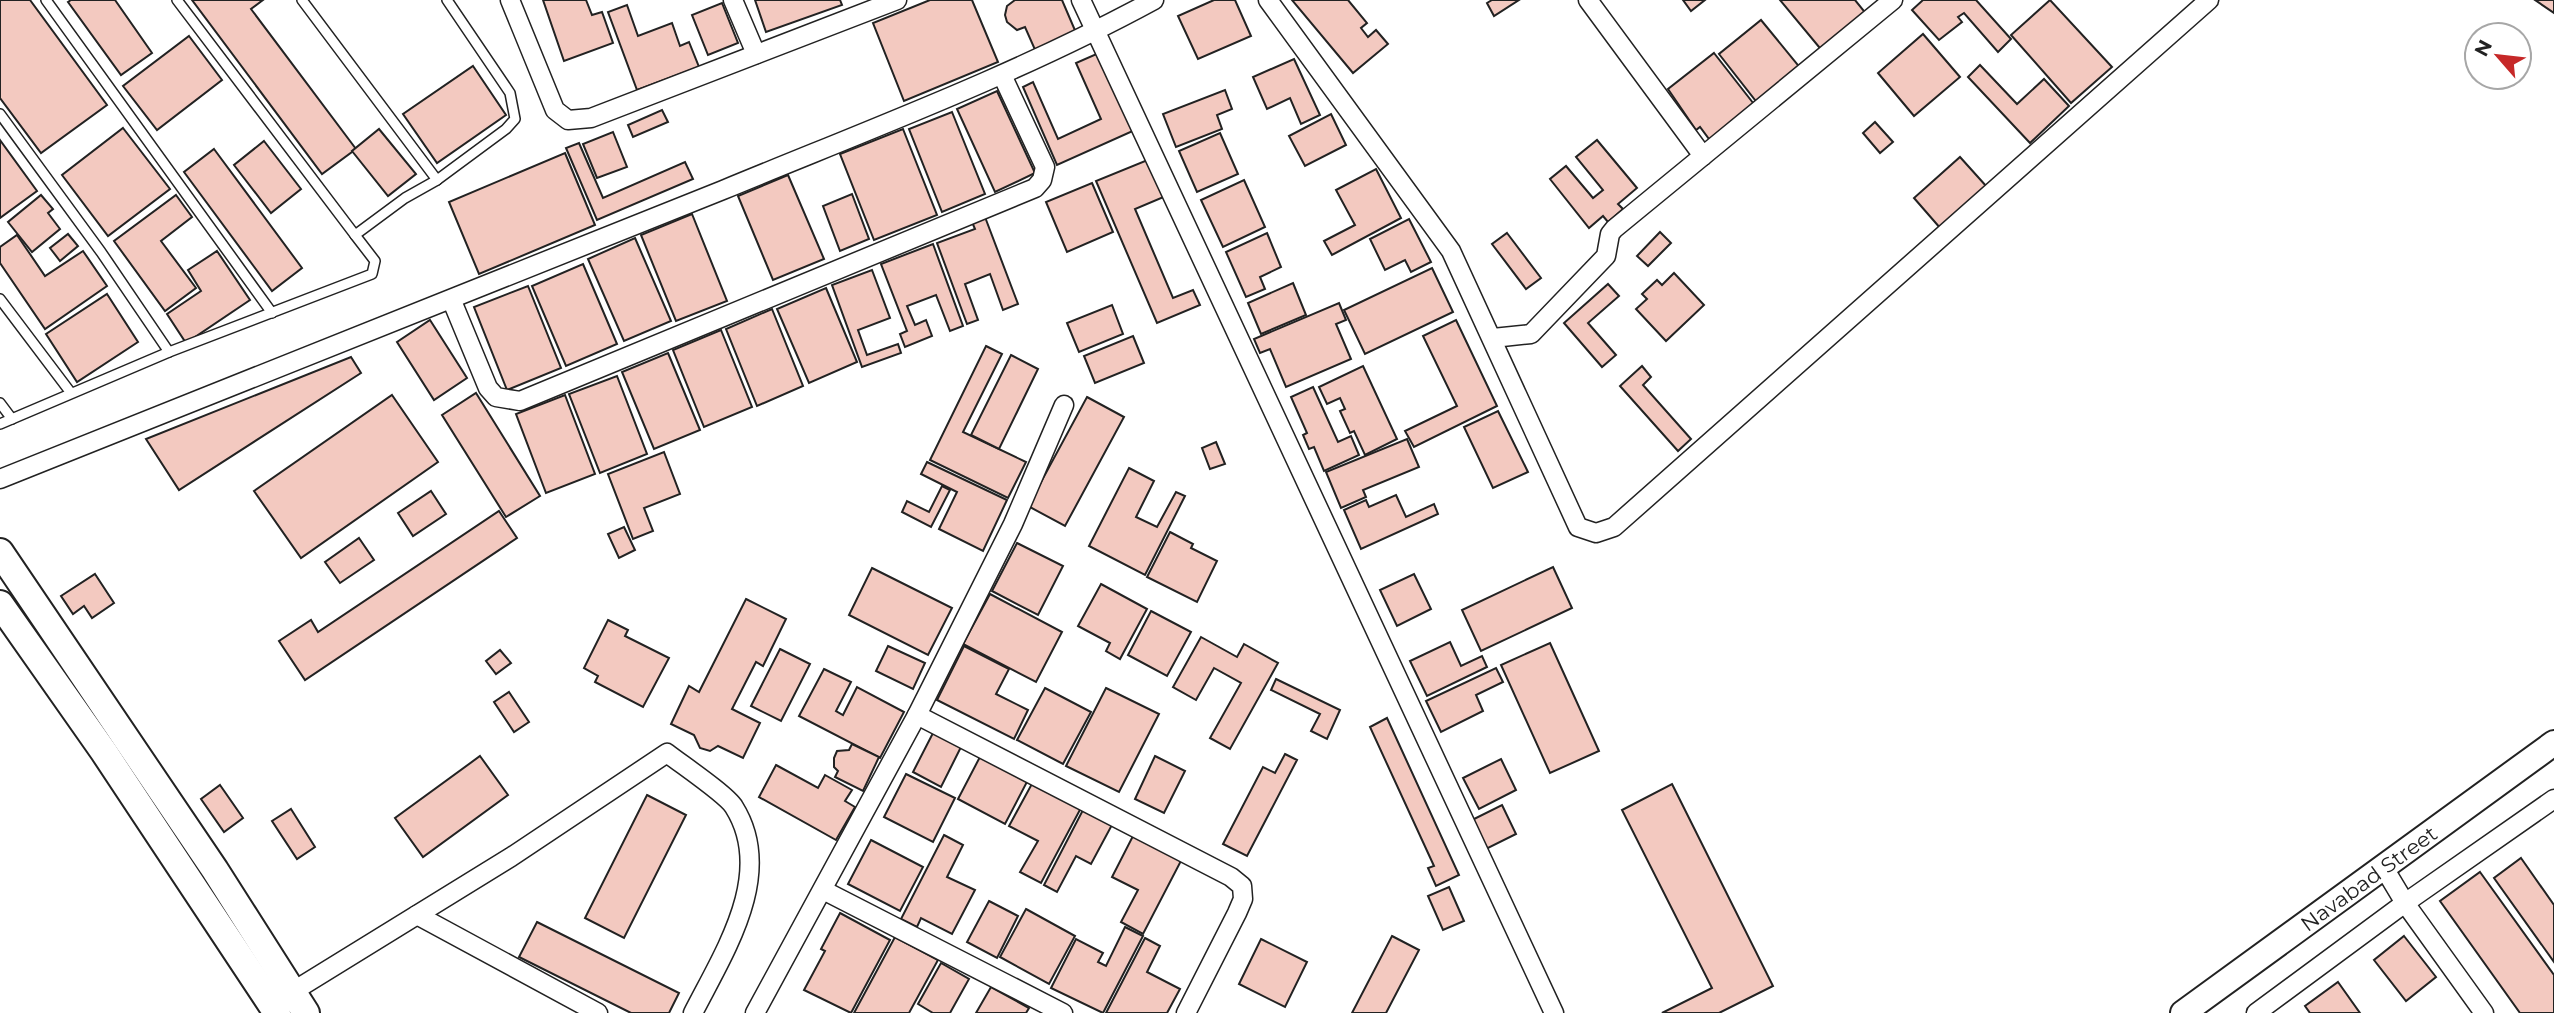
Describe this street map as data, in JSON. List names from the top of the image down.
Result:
{
  "streets": {
    "street": ["Navabad Street"]
  },
  "north": "top left"
}
